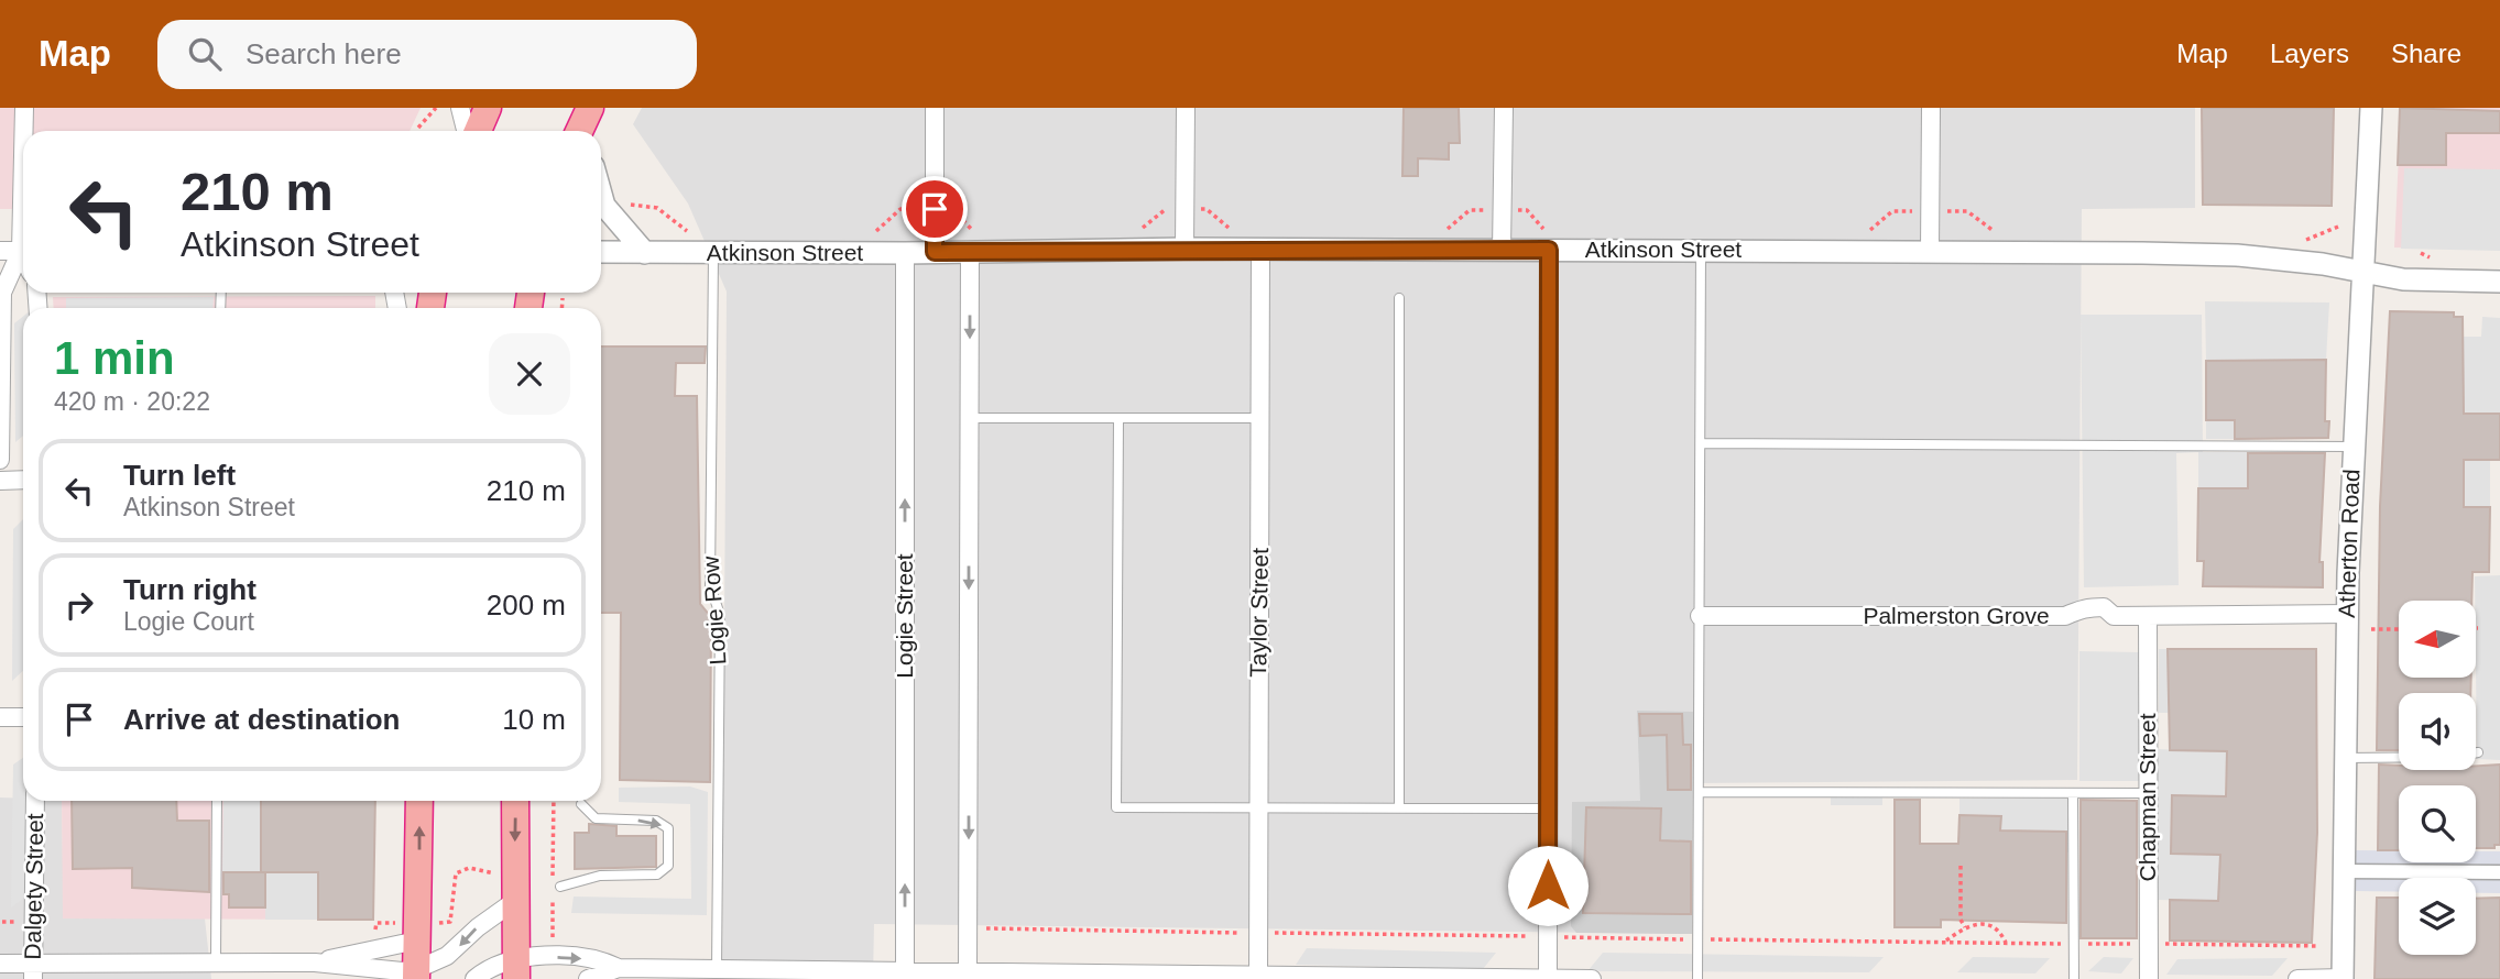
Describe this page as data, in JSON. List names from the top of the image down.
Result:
{
  "streets": {
    "street": [
      "Atkinson Street",
      "Atherton Road",
      "Taylor Street",
      "Logie Street",
      "Palmerston Grove",
      "Chapman Street",
      "Dalgety Street"
    ],
    "lane": ["Logie Row"]
  },
  "crossings": [
    ["Atkinson Street", "Atherton Road"],
    ["Atkinson Street", "Logie Row"],
    ["Atkinson Street", "Taylor Street"],
    ["Atkinson Street", "Logie Street"],
    ["Atherton Road", "Palmerston Grove"],
    ["Palmerston Grove", "Chapman Street"]
  ],
  "north": "left",
  "page": {
    "header": "Map",
    "search": "Search here",
    "nav": ["Map", "Layers", "Share"],
    "turn": ["210 m", "Atkinson Street"],
    "heading": ["1 min", "420 m · 20:22"],
    "list": [
      {
        "name": "Turn left",
        "note": "Atkinson Street",
        "value": "210 m"
      },
      {
        "name": "Turn right",
        "note": "Logie Court",
        "value": "200 m"
      },
      {
        "name": "Arrive at destination",
        "value": "10 m"
      }
    ]
  }
}
